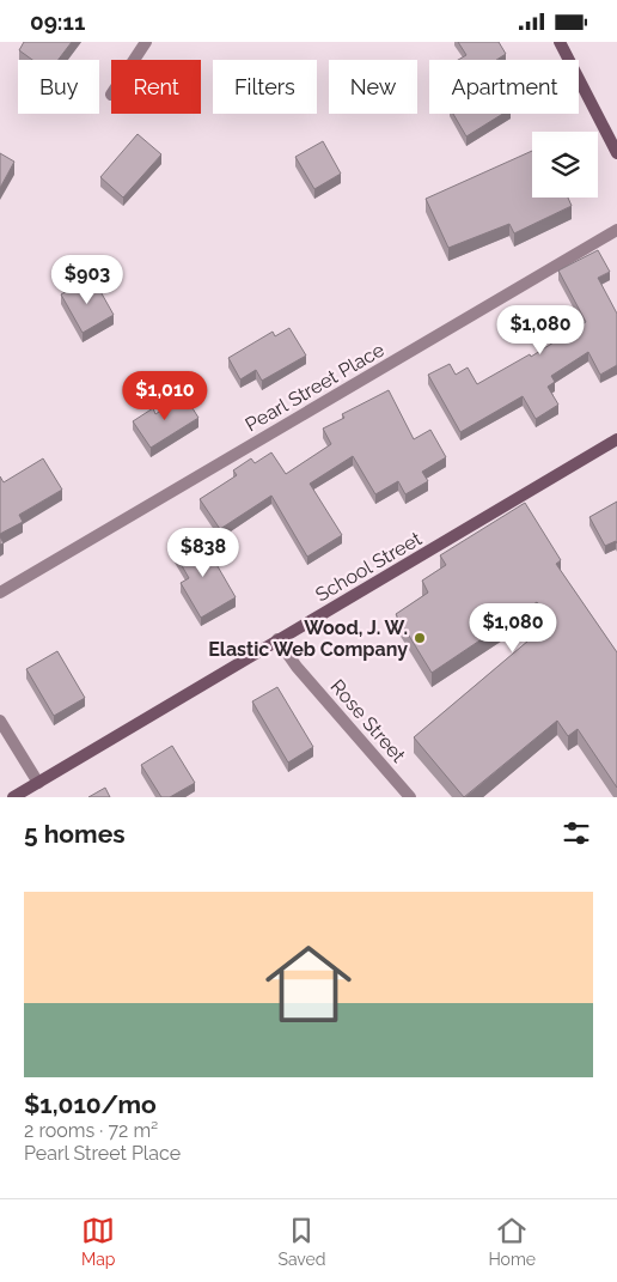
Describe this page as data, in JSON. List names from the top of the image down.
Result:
{
  "streets": {
    "street": ["Pearl Street Place", "School Street", "Rose Street"]
  },
  "crossings": [
    ["School Street", "Rose Street"]
  ],
  "places": ["Wood, J. W. Elastic Web Company"],
  "page": {
    "status": "09:11",
    "chip": [
      "Buy",
      "Rent",
      "Filters",
      "New",
      "Apartment"
    ],
    "price": [
      "$903",
      "$1,080",
      "$1,010",
      "$838",
      "$1,080"
    ],
    "heading": "5 homes",
    "list": [
      {
        "name": "$1,010/mo",
        "note": "2 rooms · 72 m² · Pearl Street Place"
      }
    ],
    "tabs": ["Map", "Saved", "Home"]
  }
}
